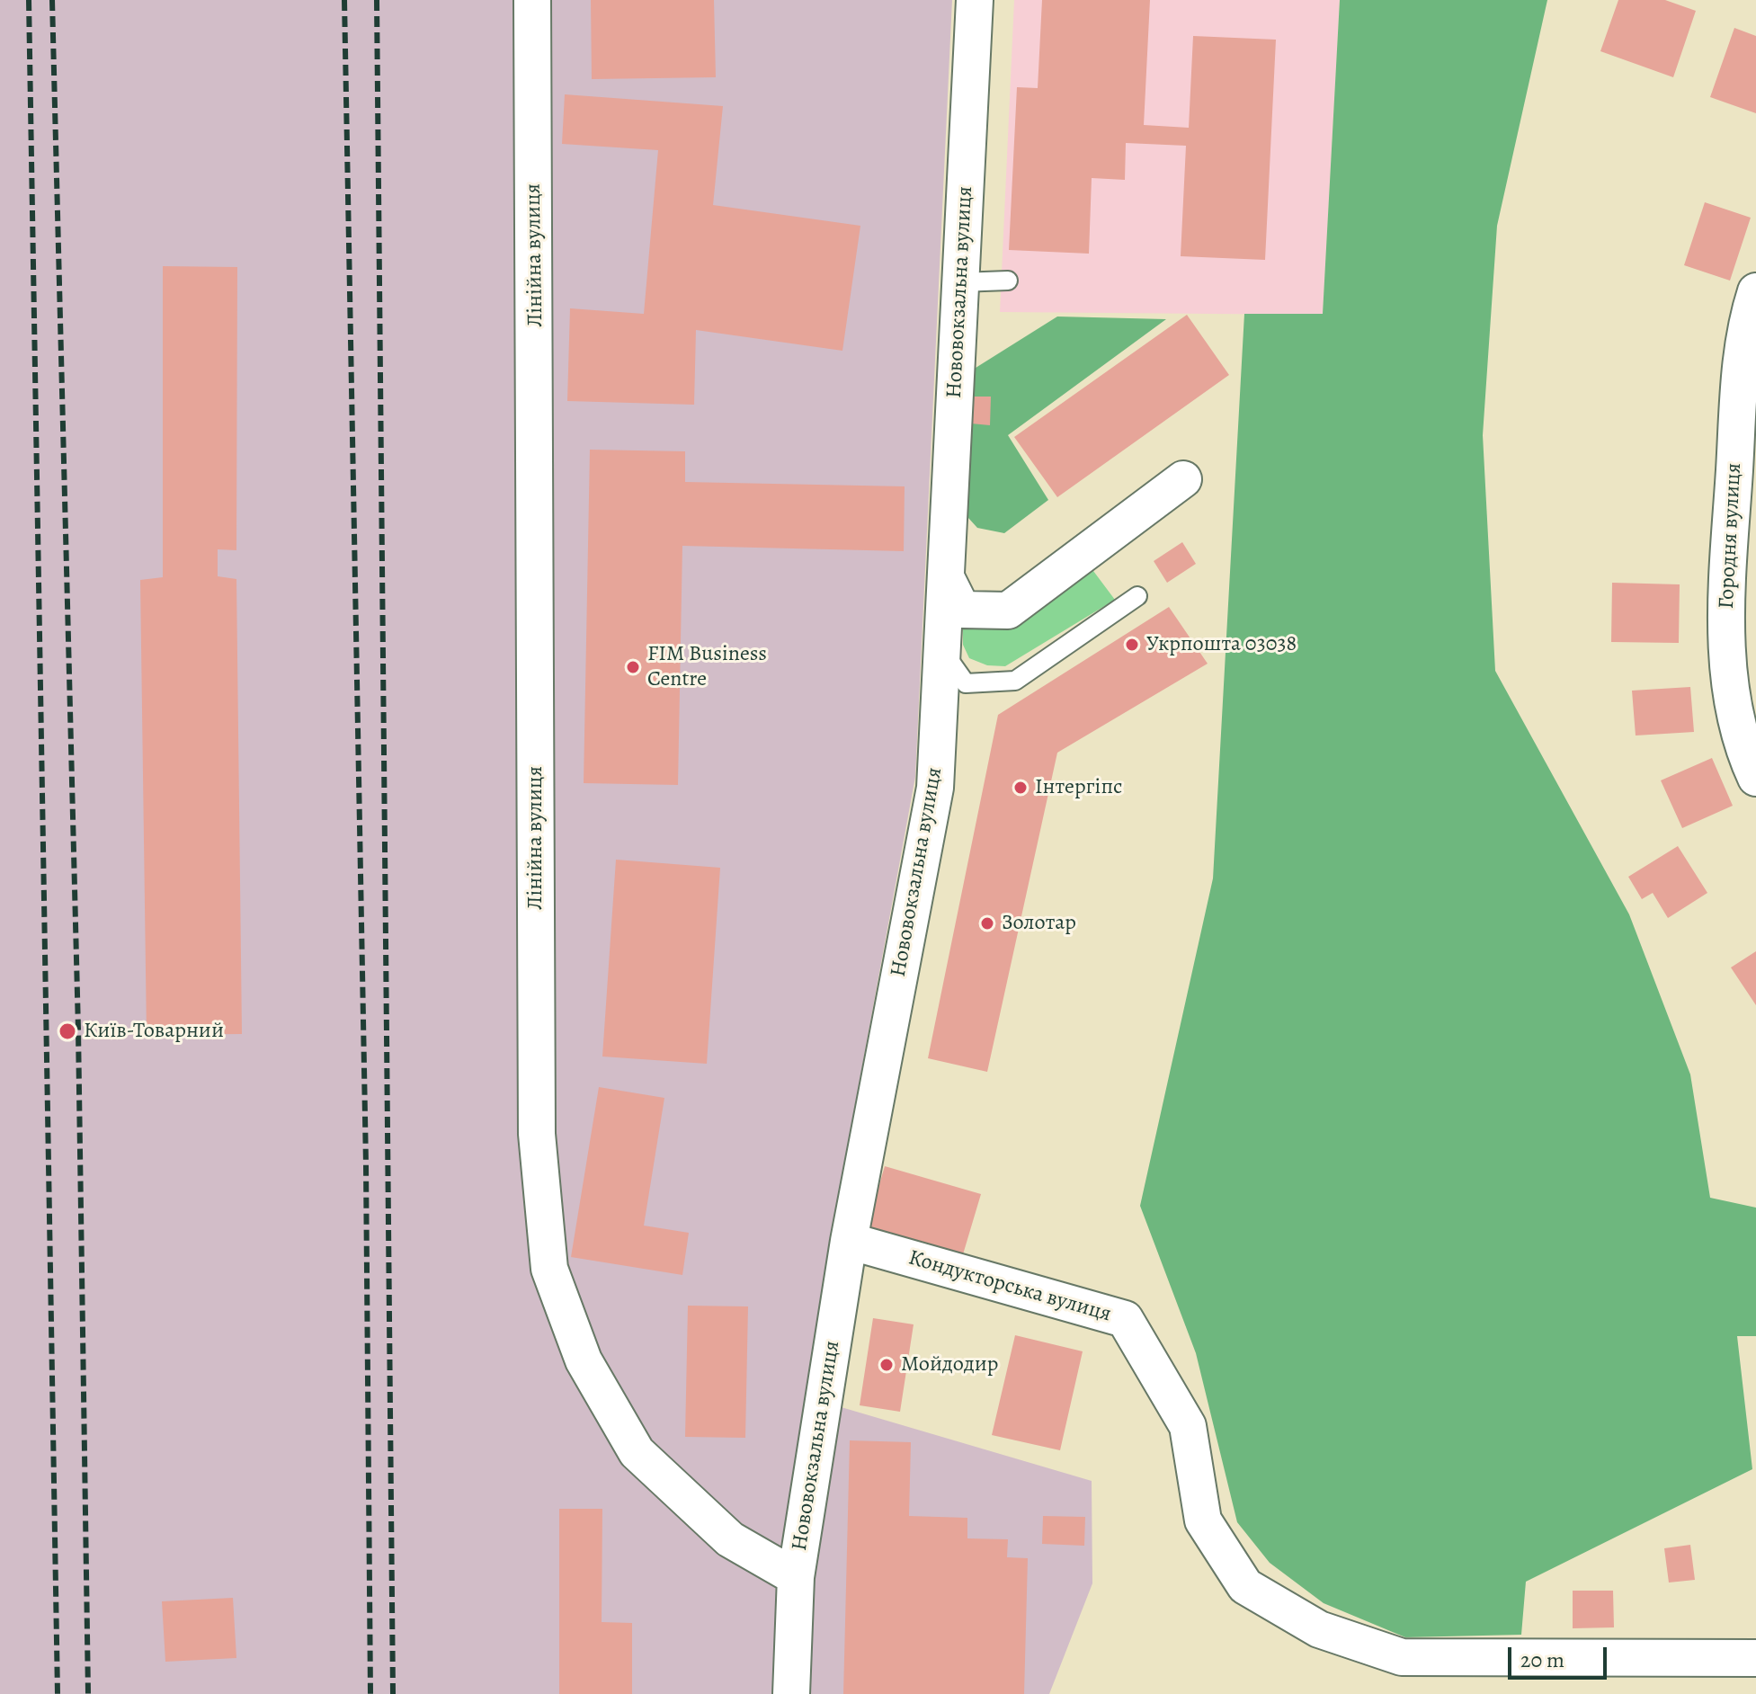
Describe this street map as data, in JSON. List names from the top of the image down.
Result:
{
  "streets": {
    "street": [
      "Лінійна вулиця",
      "Нововокзальна вулиця",
      "Городня вулиця",
      "Кондукторська вулиця"
    ]
  },
  "crossings": [
    ["Лінійна вулиця", "Нововокзальна вулиця"],
    ["Нововокзальна вулиця", "Кондукторська вулиця"]
  ],
  "places": [
    "Укрпошта 03038",
    "FIM Business Centre",
    "Інтергіпс",
    "Золотар",
    "Київ-Товарний",
    "Мойдодир"
  ],
  "scale_bar": "20 m"
}
